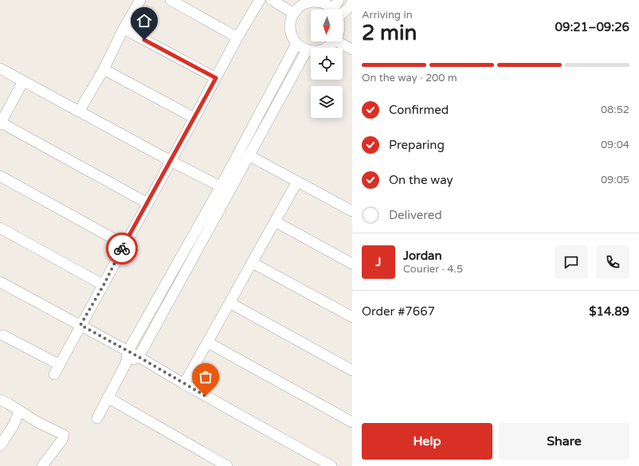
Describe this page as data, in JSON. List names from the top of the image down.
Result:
{
  "north": "bottom",
  "page": {
    "heading": ["2 min", "Arriving in", "09:21–09:26"],
    "panel": [
      "Jordan",
      "Courier · 4.5",
      "Order #7667",
      "$14.89"
    ],
    "bar": "On the way · 200 m",
    "list": [
      ["Confirmed", "08:52"],
      ["Preparing", "09:04"],
      ["On the way", "09:05"],
      "Delivered"
    ],
    "round": "J",
    "buttons": ["Help", "Share"]
  }
}
